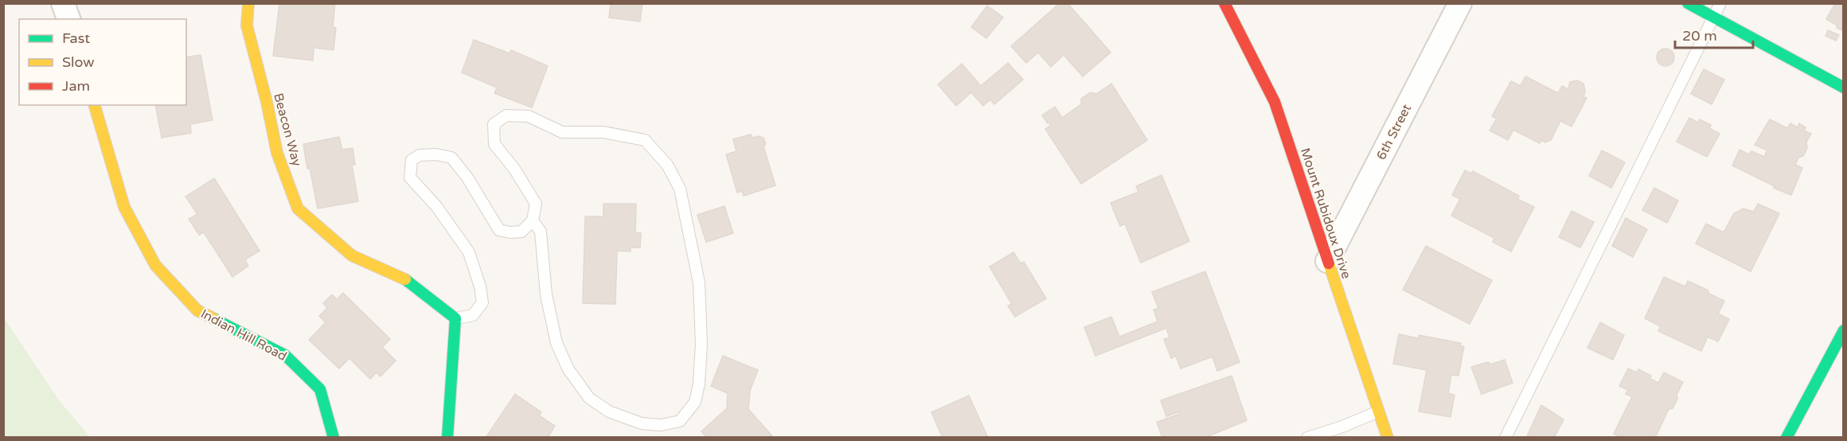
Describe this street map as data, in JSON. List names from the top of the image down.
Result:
{
  "streets": {
    "street": [
      "Beacon Way",
      "6th Street",
      "Mount Rubidoux Drive",
      "Indian Hill Road"
    ]
  },
  "crossings": [
    ["6th Street", "Mount Rubidoux Drive"]
  ],
  "legend": ["Fast", "Slow", "Jam"],
  "scale_bar": "20 m"
}
